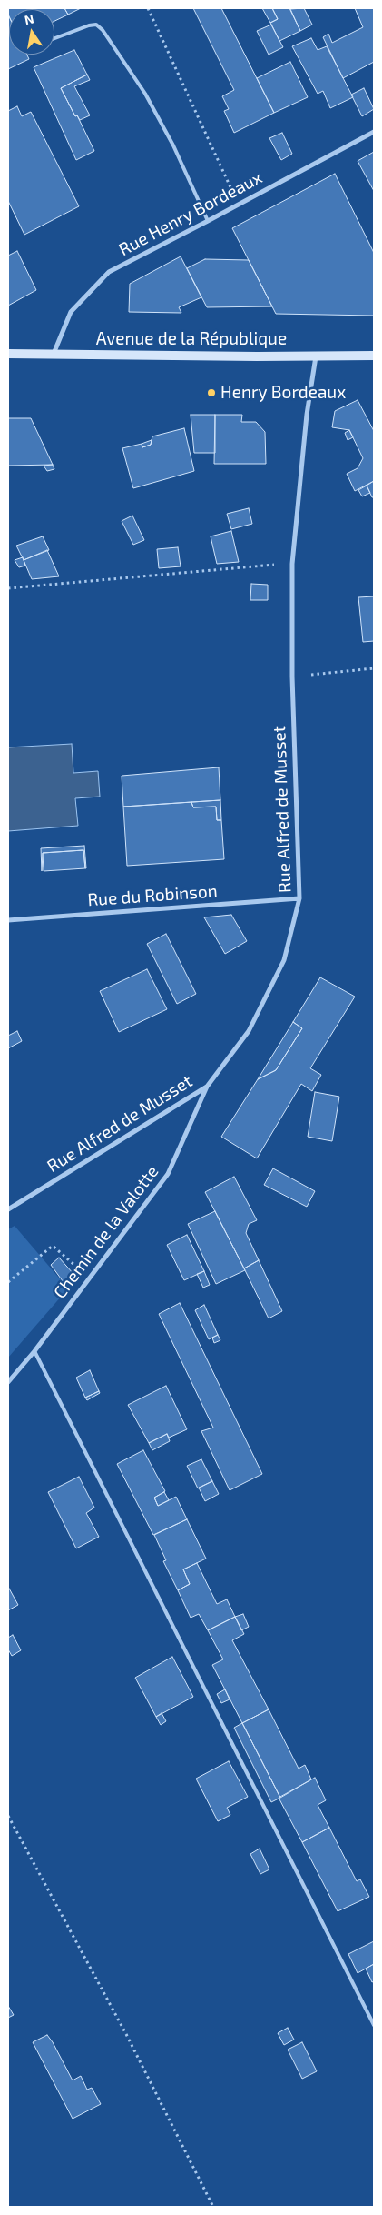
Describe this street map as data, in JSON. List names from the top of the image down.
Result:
{
  "streets": {
    "main road": ["Avenue de la République"],
    "street": [
      "Rue Henry Bordeaux",
      "Rue Alfred de Musset",
      "Rue du Robinson",
      "Chemin de la Valotte"
    ]
  },
  "crossings": [
    ["Rue Henry Bordeaux", "Avenue de la République"],
    ["Avenue de la République", "Rue Alfred de Musset"],
    ["Rue Alfred de Musset", "Rue du Robinson"],
    ["Rue Alfred de Musset", "Chemin de la Valotte"]
  ],
  "places": ["Henry Bordeaux"],
  "north": "top"
}
